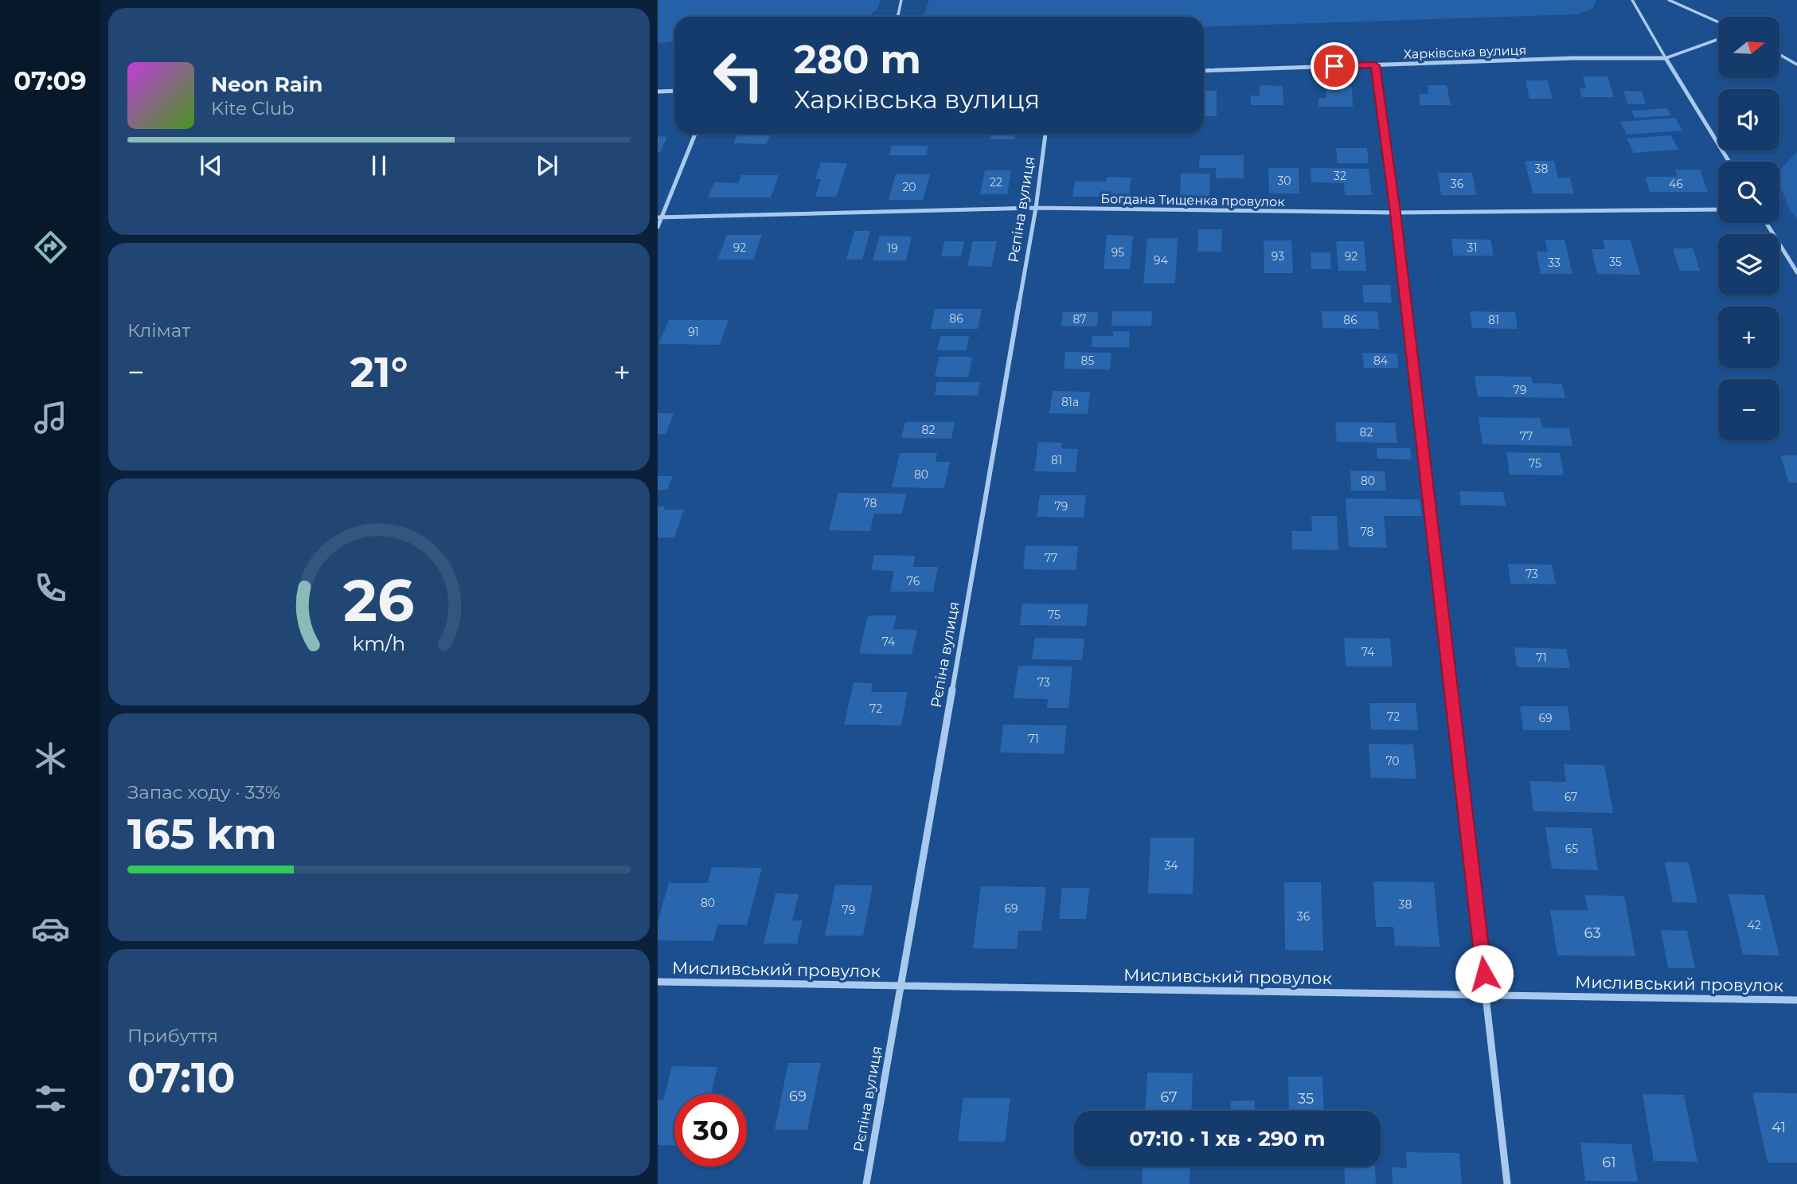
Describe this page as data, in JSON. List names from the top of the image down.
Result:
{
  "streets": {
    "street": [
      "Харківська вулиця",
      "Богдана Тищенка провулок",
      "Рєпіна вулиця",
      "Мисливський провулок"
    ]
  },
  "crossings": [
    ["Богдана Тищенка провулок", "Рєпіна вулиця"],
    ["Рєпіна вулиця", "Мисливський провулок"]
  ],
  "house_numbers": [
    "38",
    "32",
    "30",
    "22",
    "36",
    "46",
    "20",
    "92",
    "31",
    "19",
    "95",
    "93",
    "92",
    "94",
    "35",
    "33",
    "86",
    "87",
    "86",
    "81",
    "91",
    "85",
    "84",
    "79",
    "81а",
    "82",
    "82",
    "77",
    "81",
    "75",
    "80",
    "80",
    "78",
    "79",
    "78",
    "77",
    "73",
    "76",
    "75",
    "74",
    "74",
    "71",
    "73",
    "72",
    "72",
    "69",
    "71",
    "70",
    "67",
    "65",
    "34",
    "80",
    "38",
    "69",
    "79",
    "36",
    "42",
    "63",
    "69",
    "67",
    "35",
    "41",
    "61"
  ],
  "north": "right",
  "page": {
    "tabs": "07:09",
    "map_buttons": ["+", "−"],
    "turn": ["280 m", "Харківська вулиця"],
    "song": ["Neon Rain", "Kite Club"],
    "tile": [
      "Клімат",
      ["Запас ходу · 33%", "165 km"],
      ["Прибуття", "07:10"]
    ],
    "heat": ["−", "21°", "+"],
    "limit": "30",
    "trip": "07:10 · 1 хв · 290 m",
    "gauge": ["26", "km/h"]
  }
}
